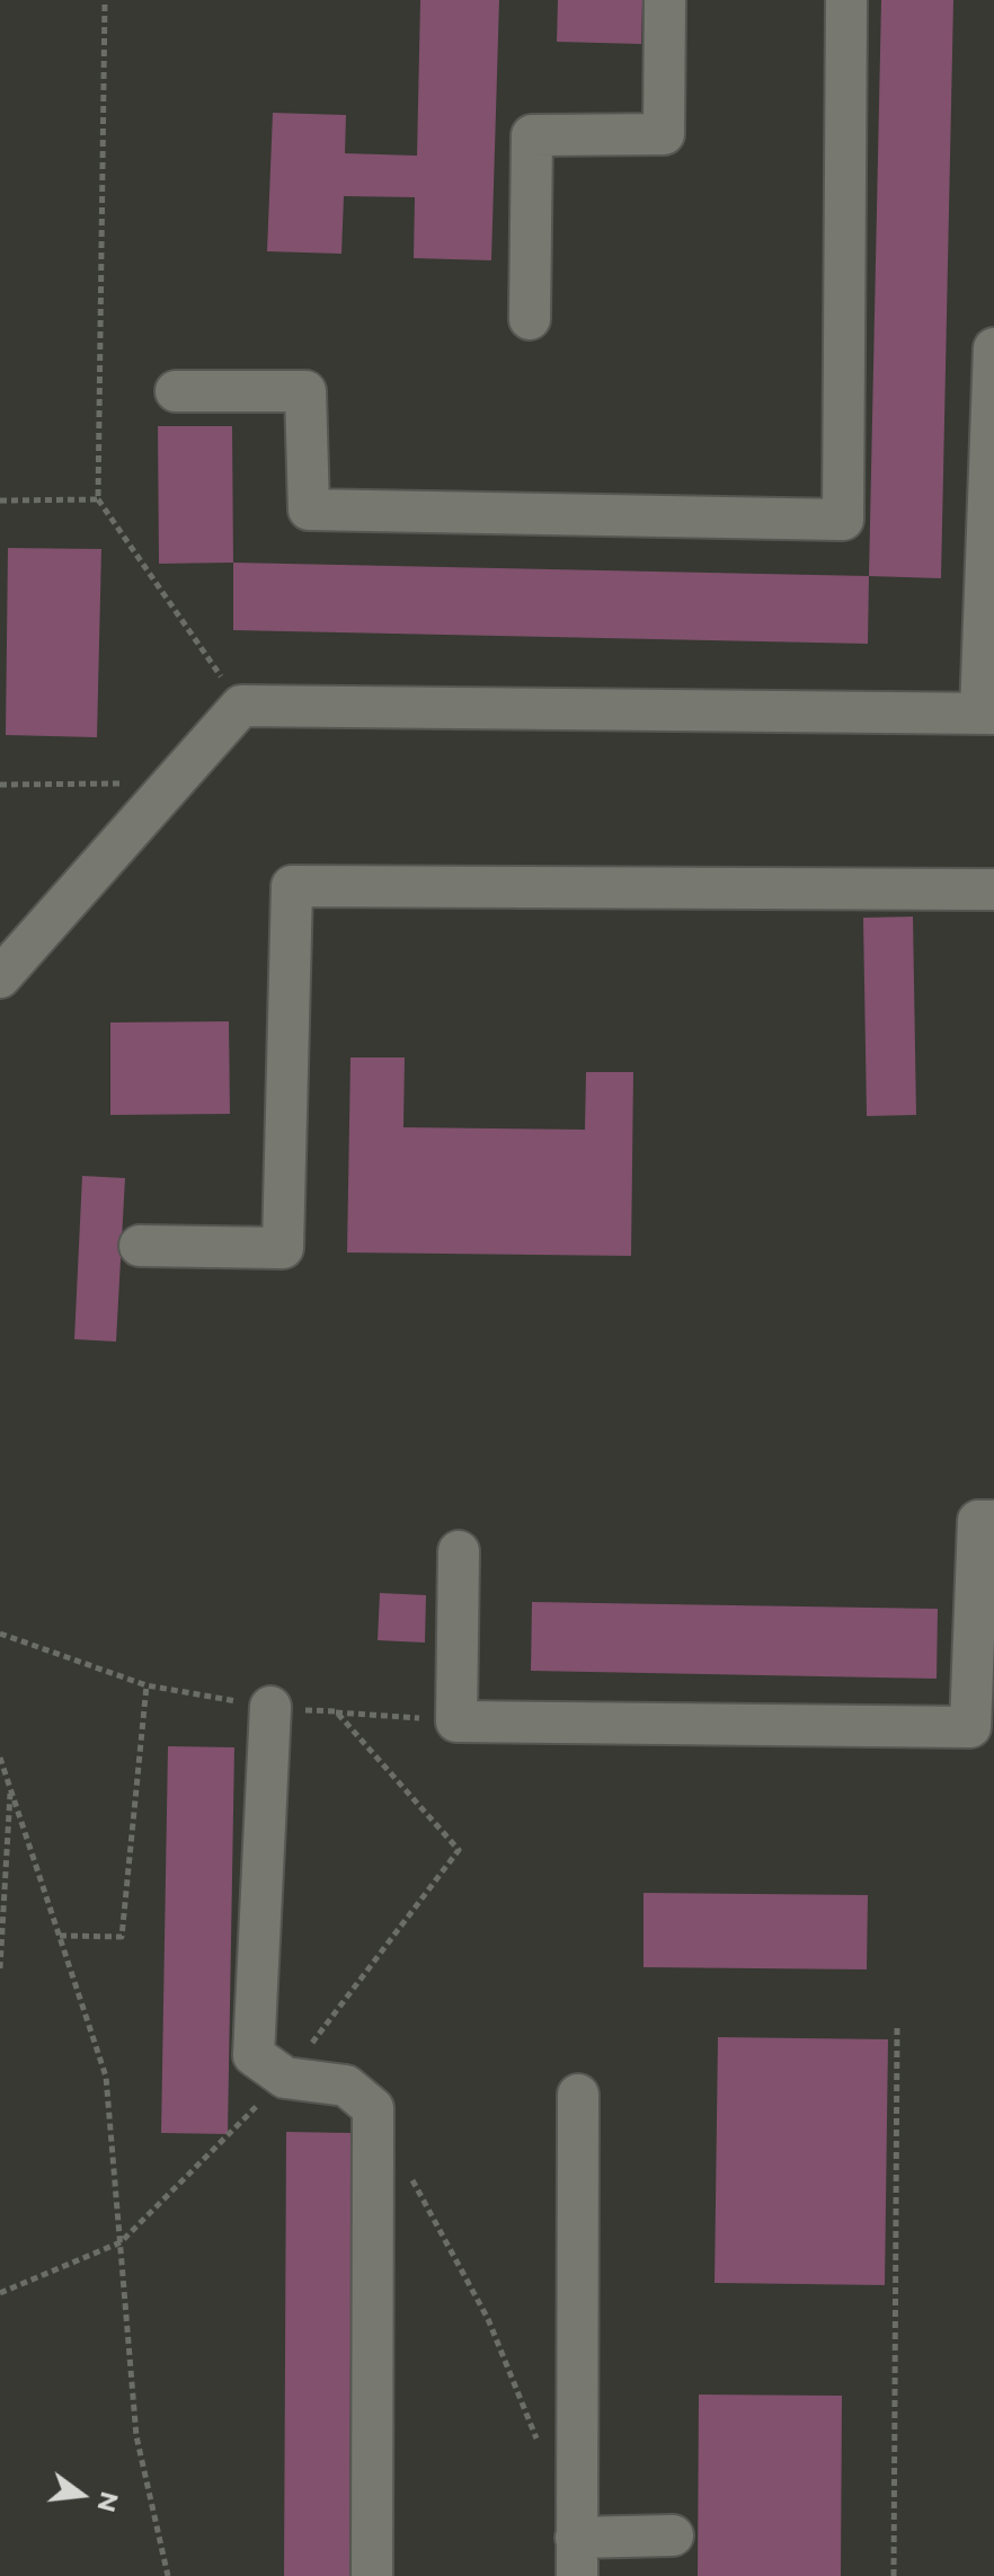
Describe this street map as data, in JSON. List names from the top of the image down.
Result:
{
  "north": "right"
}
